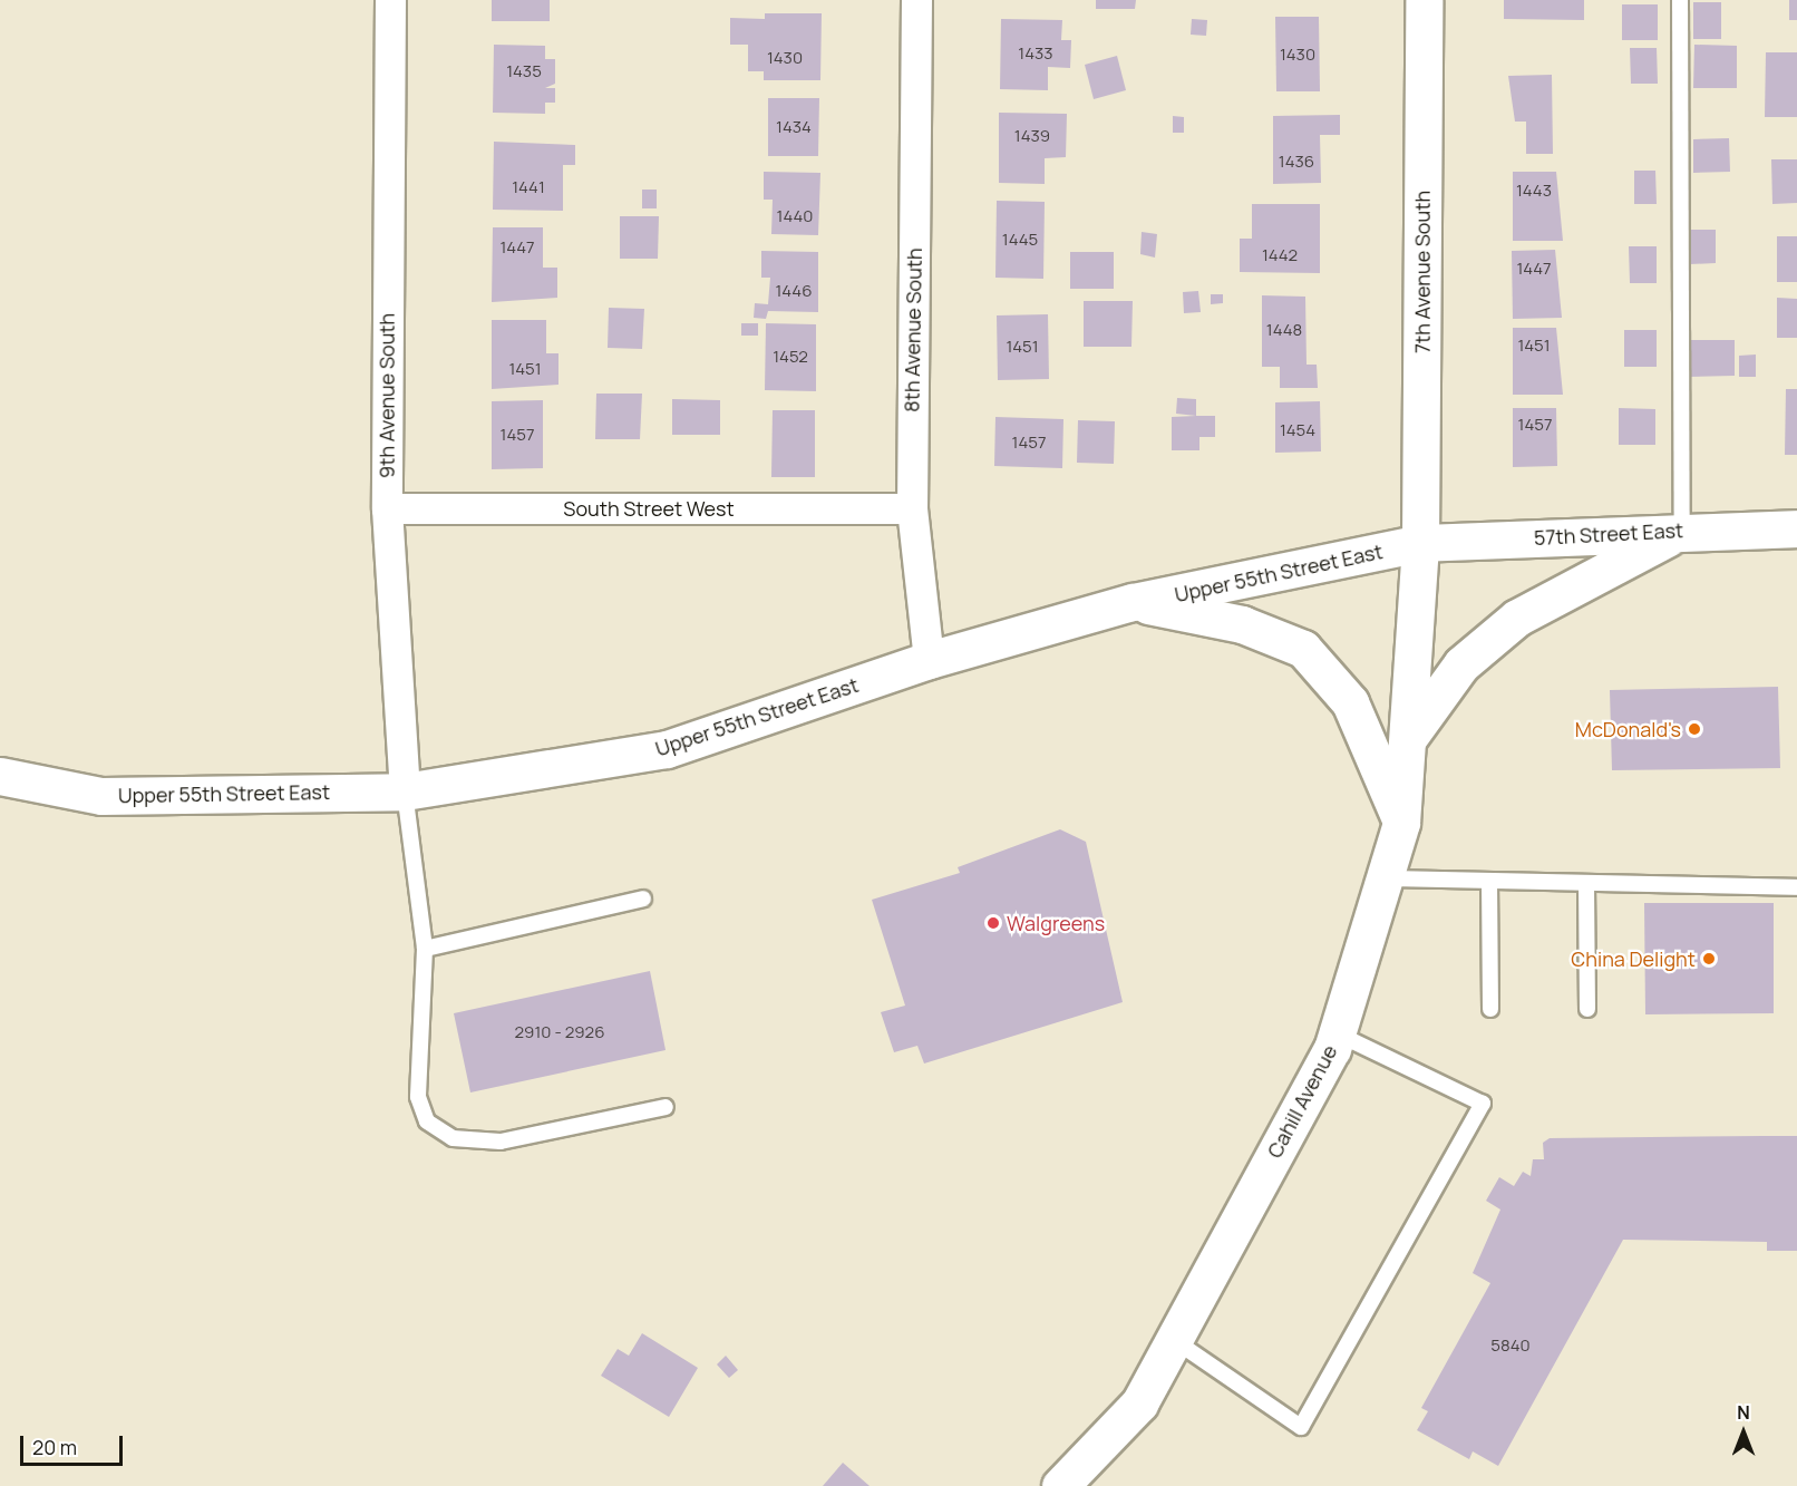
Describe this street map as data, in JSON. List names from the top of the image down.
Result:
{
  "streets": {
    "street": [
      "7th Avenue South",
      "8th Avenue South",
      "9th Avenue South",
      "South Street West",
      "57th Street East",
      "Upper 55th Street East",
      "Cahill Avenue"
    ]
  },
  "crossings": [
    ["7th Avenue South", "57th Street East"],
    ["7th Avenue South", "Upper 55th Street East"],
    ["7th Avenue South", "Cahill Avenue"],
    ["8th Avenue South", "South Street West"],
    ["8th Avenue South", "Upper 55th Street East"],
    ["9th Avenue South", "South Street West"],
    ["9th Avenue South", "Upper 55th Street East"],
    ["57th Street East", "Upper 55th Street East"],
    ["57th Street East", "Cahill Avenue"],
    ["Upper 55th Street East", "Cahill Avenue"]
  ],
  "places": ["McDonald's", "Walgreens", "China Delight"],
  "house_numbers": [
    "1433",
    "1430",
    "1430",
    "1435",
    "1434",
    "1439",
    "1436",
    "1441",
    "1443",
    "1440",
    "1445",
    "1447",
    "1442",
    "1447",
    "1446",
    "1448",
    "1451",
    "1451",
    "1452",
    "1451",
    "1457",
    "1454",
    "1457",
    "1457",
    "2910 - 2926",
    "5840"
  ],
  "scale_bar": "20 m",
  "north": "top"
}
